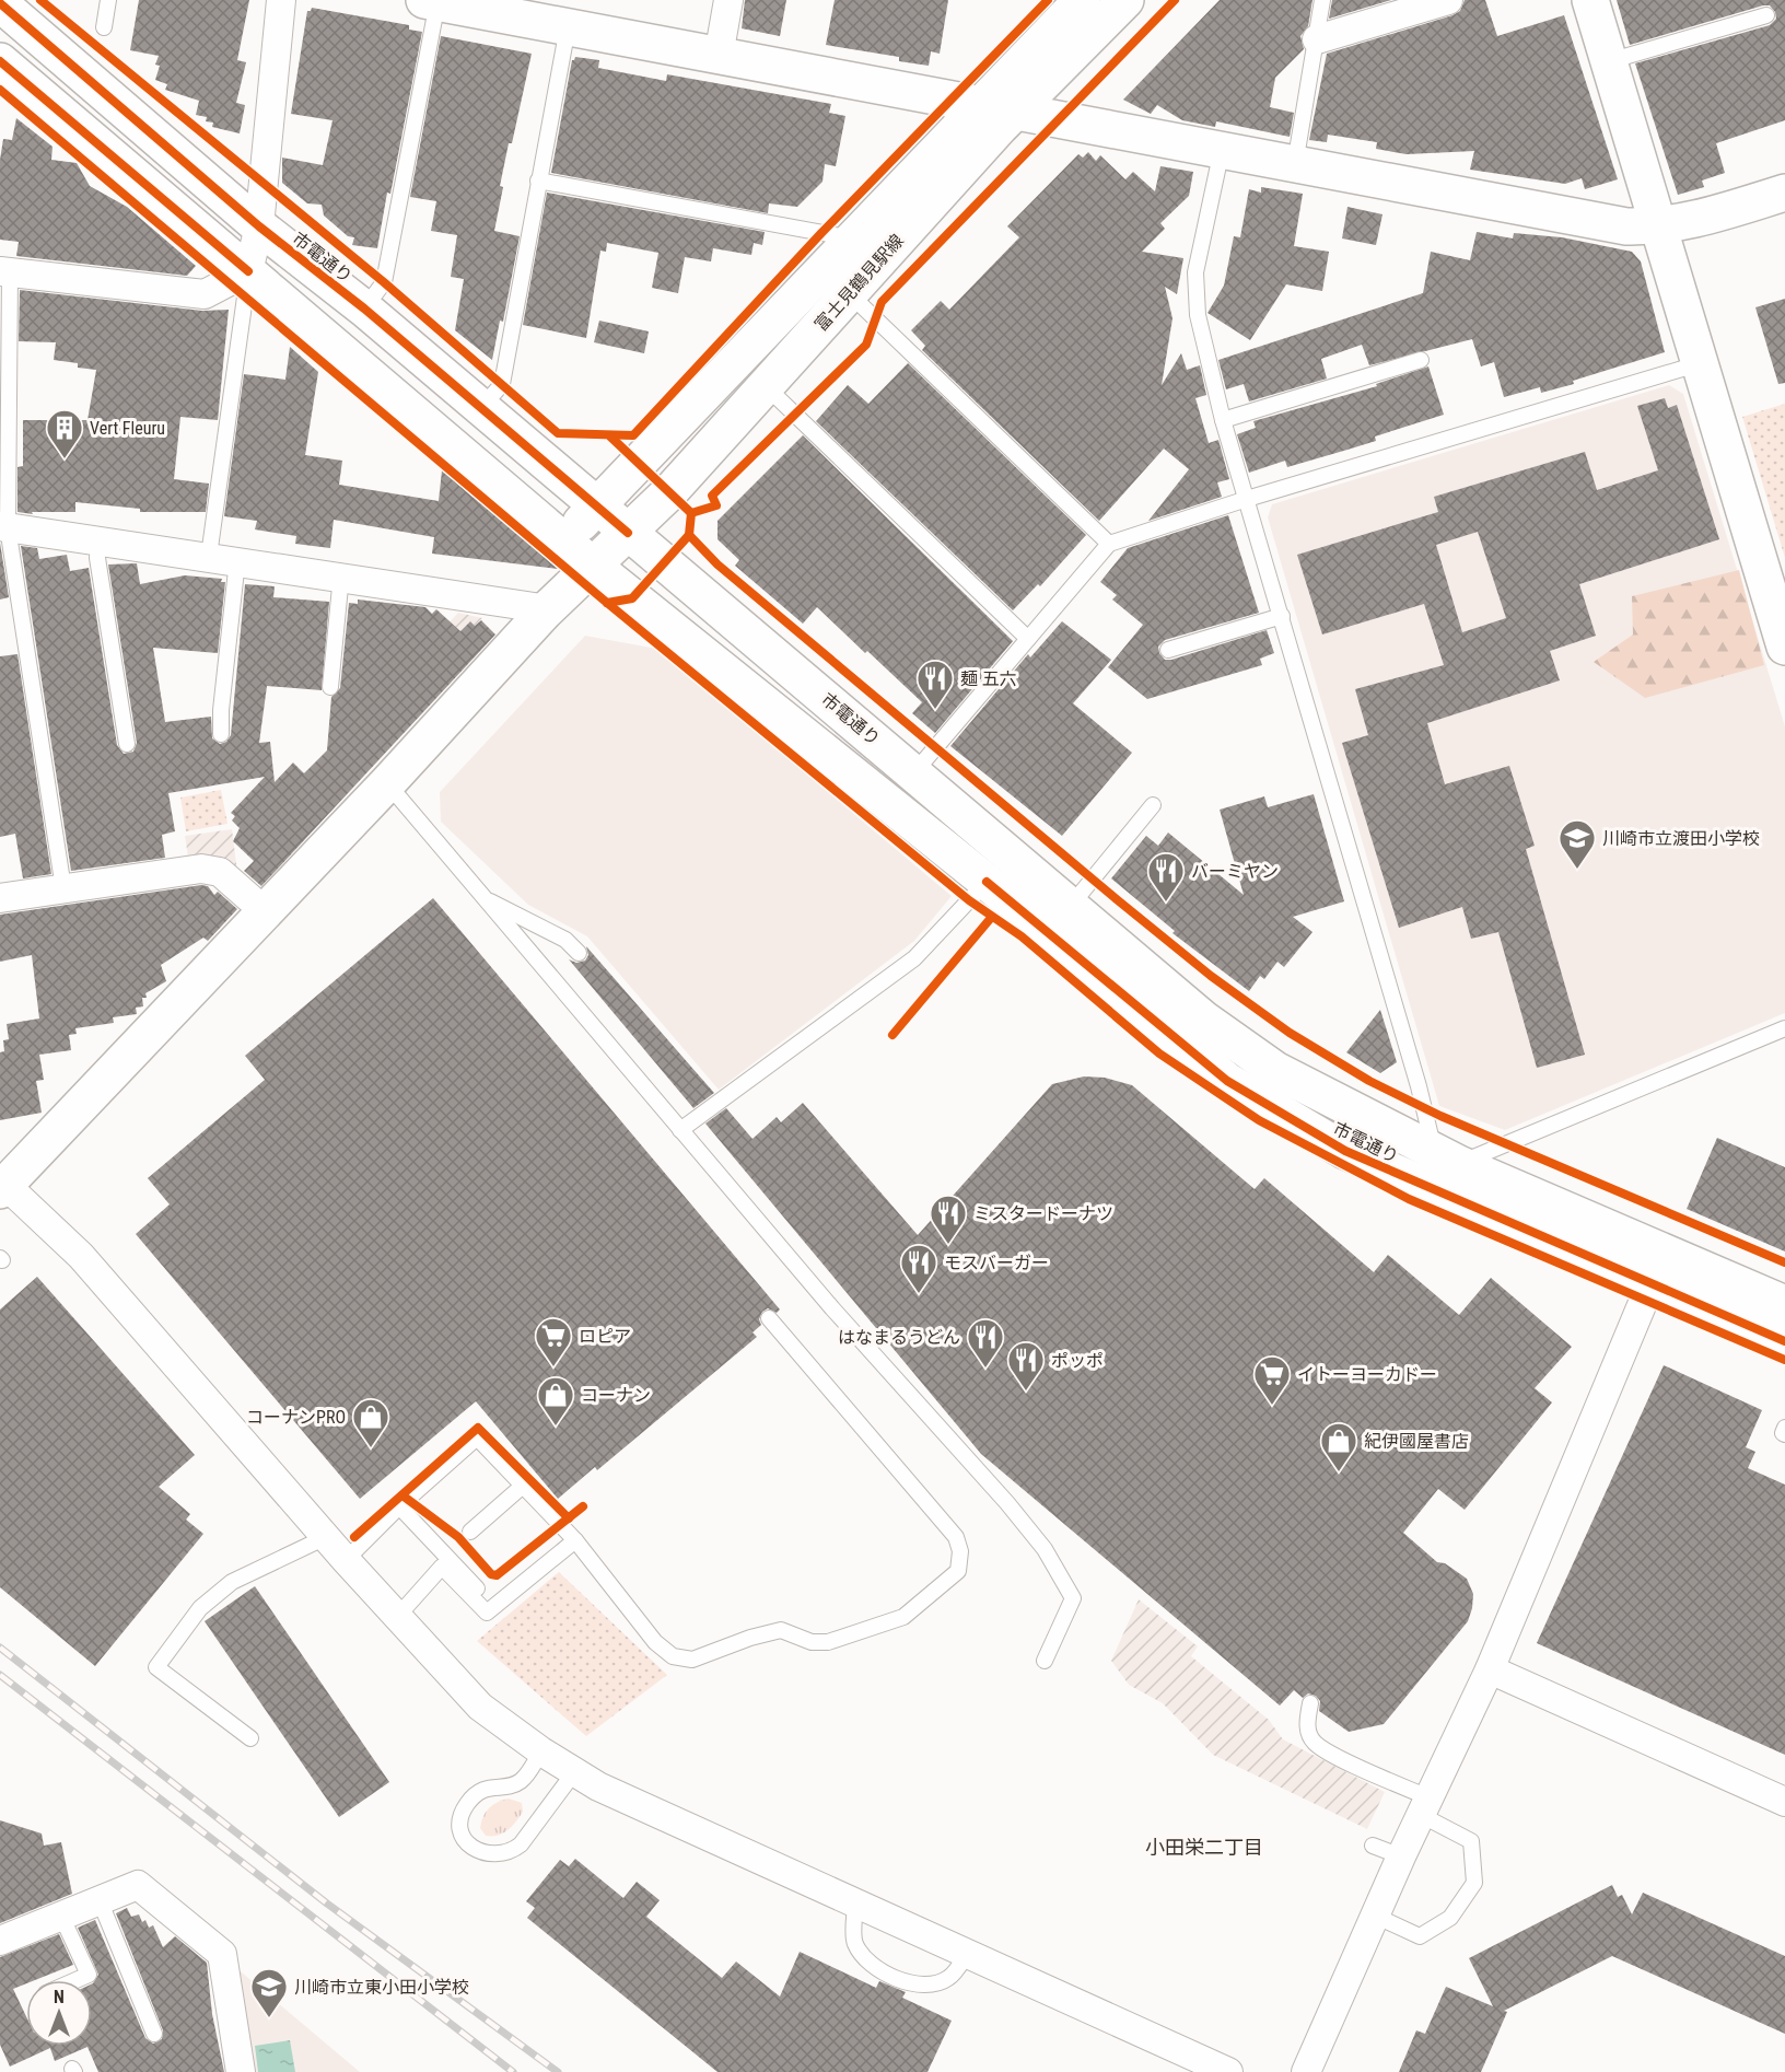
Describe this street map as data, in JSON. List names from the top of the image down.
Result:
{
  "streets": {
    "street": ["市電通り", "富士見鶴見駅線"]
  },
  "crossings": [
    ["市電通り", "富士見鶴見駅線"]
  ],
  "districts": ["小田栄二丁目"],
  "places": {
    "building": ["Vert Fleuru"],
    "restaurant": [
      "麺 五六",
      "バーミヤン",
      "ミスタードーナツ",
      "モスバーガー",
      "はなまるうどん",
      "ポッポ"
    ],
    "school or university": ["川崎市立渡田小学校", "川崎市立東小田小学校"],
    "supermarket": ["ロピア", "イトーヨーカドー"],
    "shop": ["コーナン", "コーナンPRO", "紀伊國屋書店"]
  },
  "north": "top"
}
